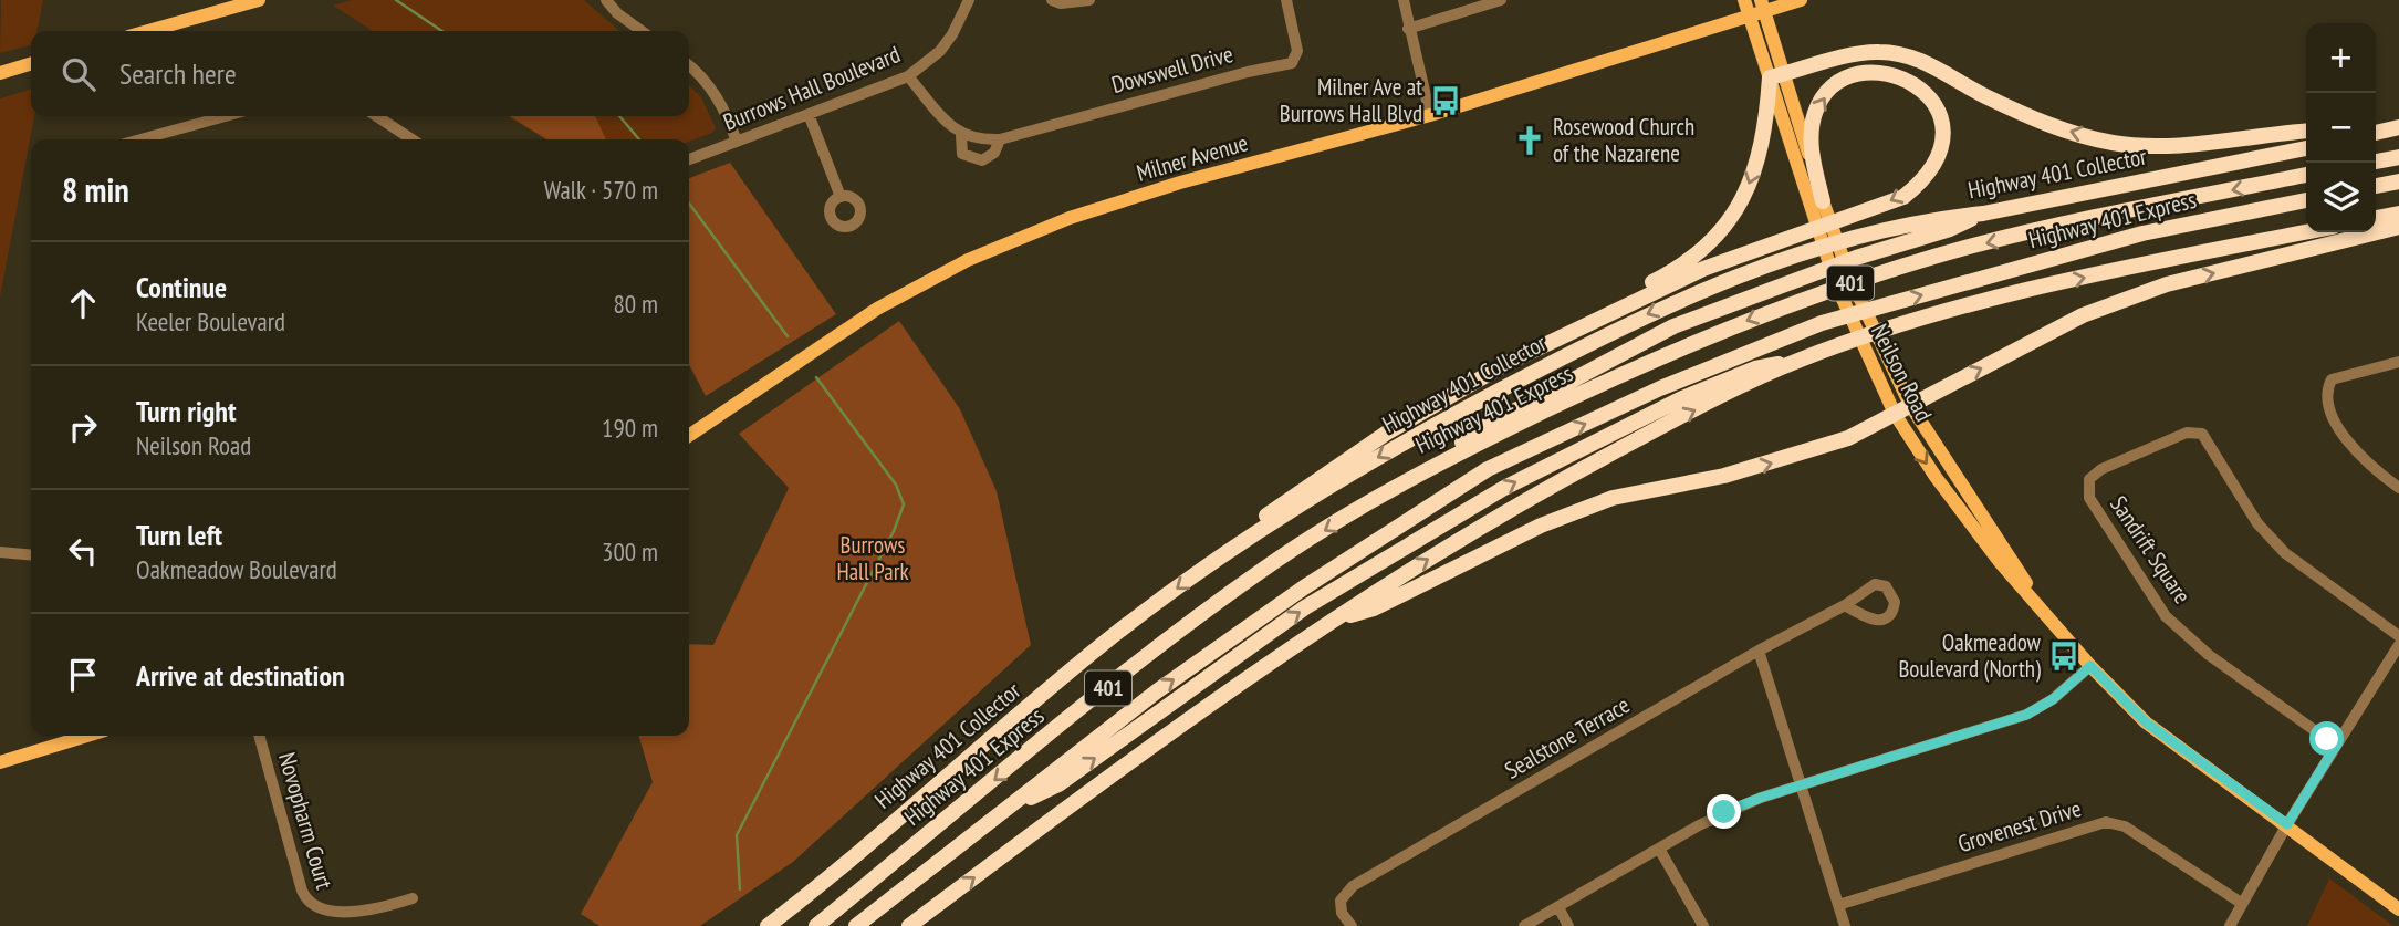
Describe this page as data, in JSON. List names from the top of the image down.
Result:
{
  "streets": {
    "highway": ["Highway 401 Collector", "Highway 401 Express", "401"],
    "main road": ["Milner Avenue", "Neilson Road"],
    "street": [
      "Dowswell Drive",
      "Burrows Hall Boulevard",
      "Sandrift Square",
      "Sealstone Terrace",
      "Novopharm Court",
      "Grovenest Drive"
    ]
  },
  "crossings": [
    ["Dowswell Drive", "Burrows Hall Boulevard"]
  ],
  "parks": ["Burrows Hall Park"],
  "places": {
    "bus stop": ["Milner Ave at Burrows Hall Blvd", "Oakmeadow Boulevard (North)"],
    "church": ["Rosewood Church of the Nazarene"]
  },
  "page": {
    "map_buttons": ["+", "−"],
    "search": "Search here",
    "heading": ["8 min", "Walk · 570 m"],
    "list": [
      ["Continue", "Keeler Boulevard", "80 m"],
      ["Turn right", "Neilson Road", "190 m"],
      ["Turn left", "Oakmeadow Boulevard", "300 m"],
      "Arrive at destination"
    ]
  }
}
